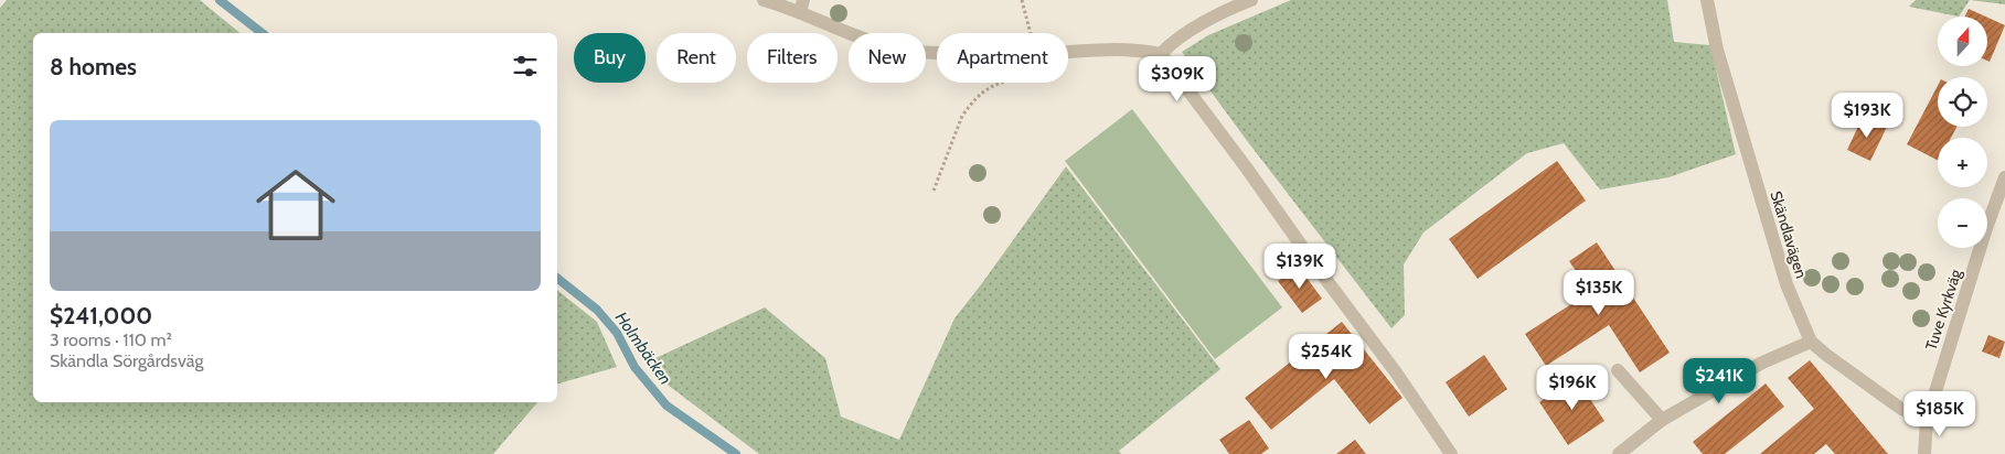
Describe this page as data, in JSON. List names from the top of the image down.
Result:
{
  "streets": {
    "street": ["Skändlavägen", "Tuve Kyrkväg"]
  },
  "crossings": [
    ["Skändlavägen", "Tuve Kyrkväg"]
  ],
  "water": ["Holmbäcken"],
  "north": "top",
  "page": {
    "map_buttons": ["+", "−"],
    "chip": [
      "Buy",
      "Rent",
      "Filters",
      "New",
      "Apartment"
    ],
    "heading": "8 homes",
    "price": [
      "$309K",
      "$193K",
      "$139K",
      "$135K",
      "$254K",
      "$241K",
      "$196K",
      "$185K"
    ],
    "list": [
      {
        "name": "$241,000",
        "note": "3 rooms · 110 m² · Skändla Sörgårdsväg"
      }
    ]
  }
}
